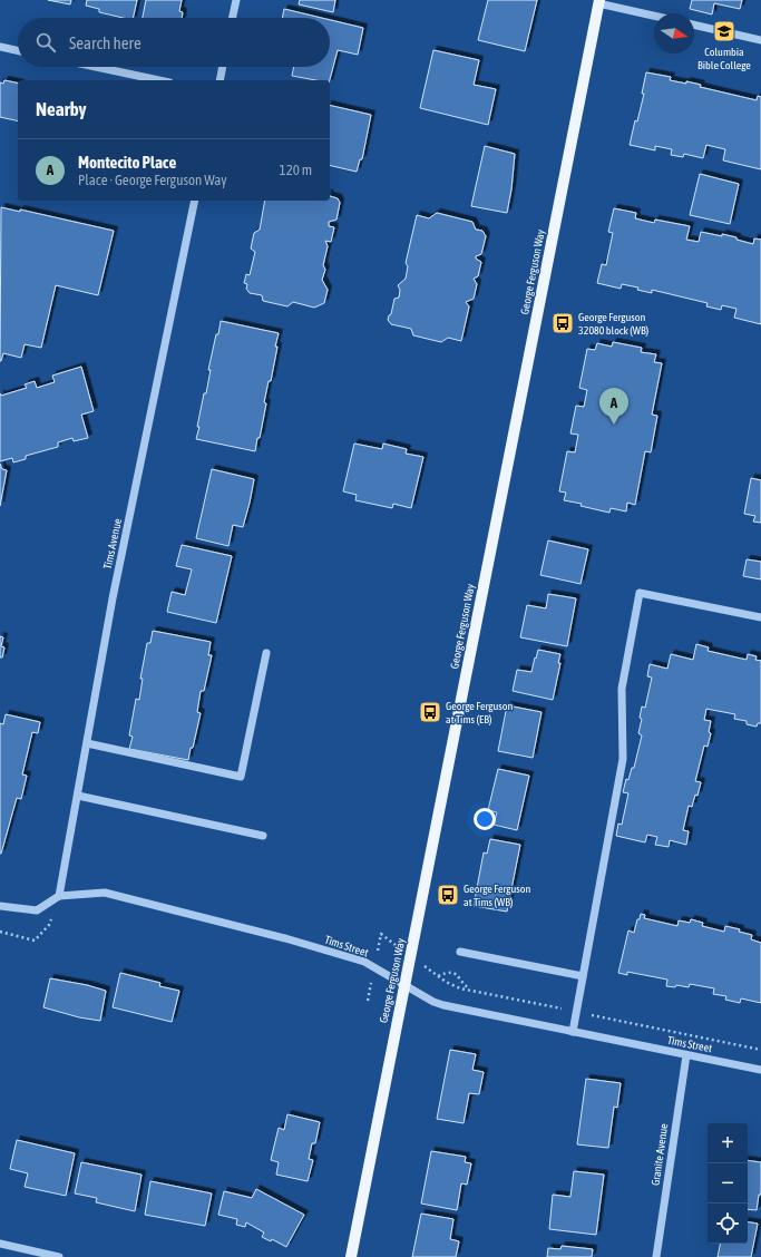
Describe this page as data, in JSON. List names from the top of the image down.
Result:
{
  "streets": {
    "main road": ["George Ferguson Way"],
    "street": ["Tims Avenue", "Tims Street", "Granite Avenue"]
  },
  "crossings": [
    ["George Ferguson Way", "Tims Street"],
    ["Tims Avenue", "Tims Street"],
    ["Tims Street", "Granite Avenue"]
  ],
  "places": {
    "school or university": ["Columbia Bible College"],
    "bus stop": ["George Ferguson 32080 block (WB)", "George Ferguson at Tims (EB)", "George Ferguson at Tims (WB)"]
  },
  "north": "right",
  "page": {
    "search": "Search here",
    "heading": "Nearby",
    "list": [
      {
        "mark": "A",
        "name": "Montecito Place",
        "note": "Place · George Ferguson Way",
        "value": "120 m"
      }
    ],
    "pins": "A",
    "map_buttons": ["+", "−"]
  }
}
